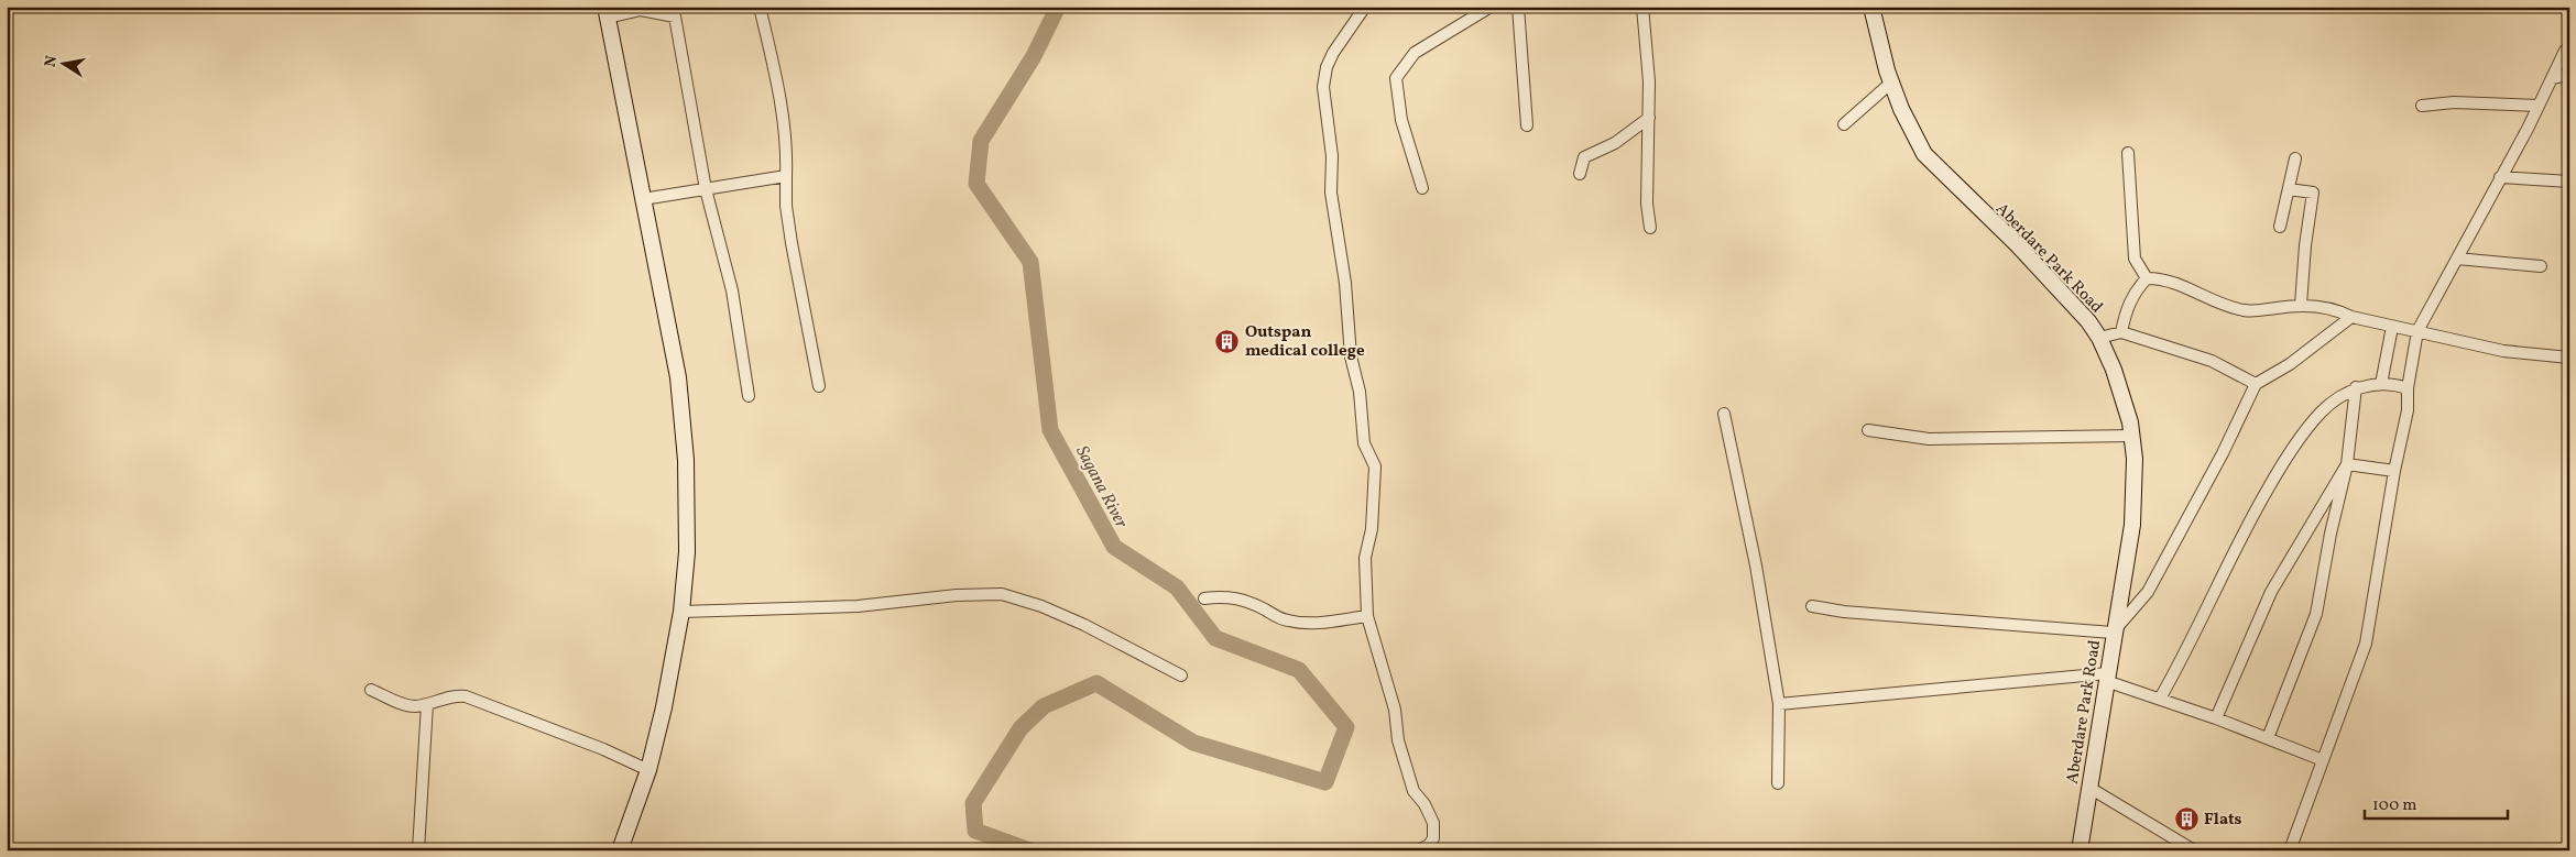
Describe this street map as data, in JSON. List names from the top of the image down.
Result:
{
  "streets": {
    "street": ["Aberdare Park Road"]
  },
  "water": ["Sagana River"],
  "places": {
    "building": ["Outspan medical college", "Flats"]
  },
  "scale_bar": "100 m",
  "north": "left"
}
